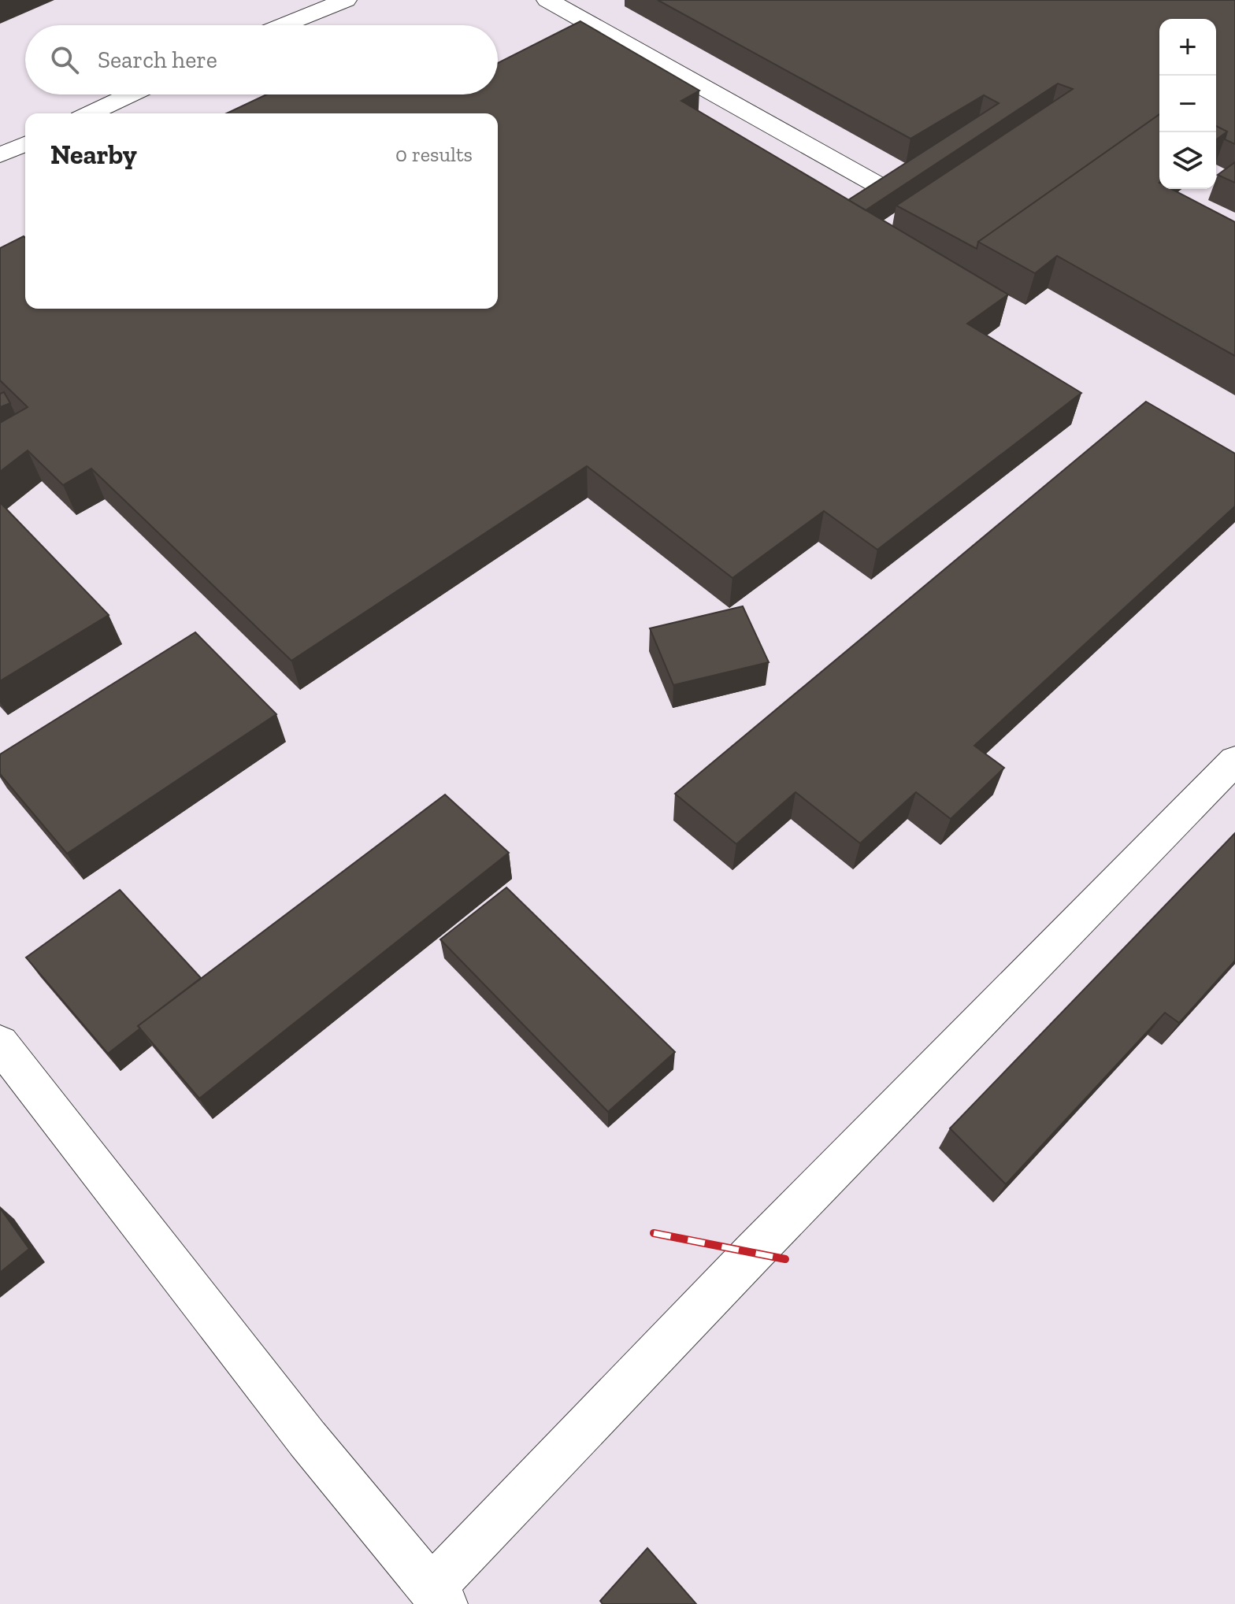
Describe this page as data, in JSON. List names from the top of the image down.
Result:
{
  "page": {
    "map_buttons": ["+", "−"],
    "search": "Search here",
    "heading": ["Nearby", "0 results"]
  }
}
